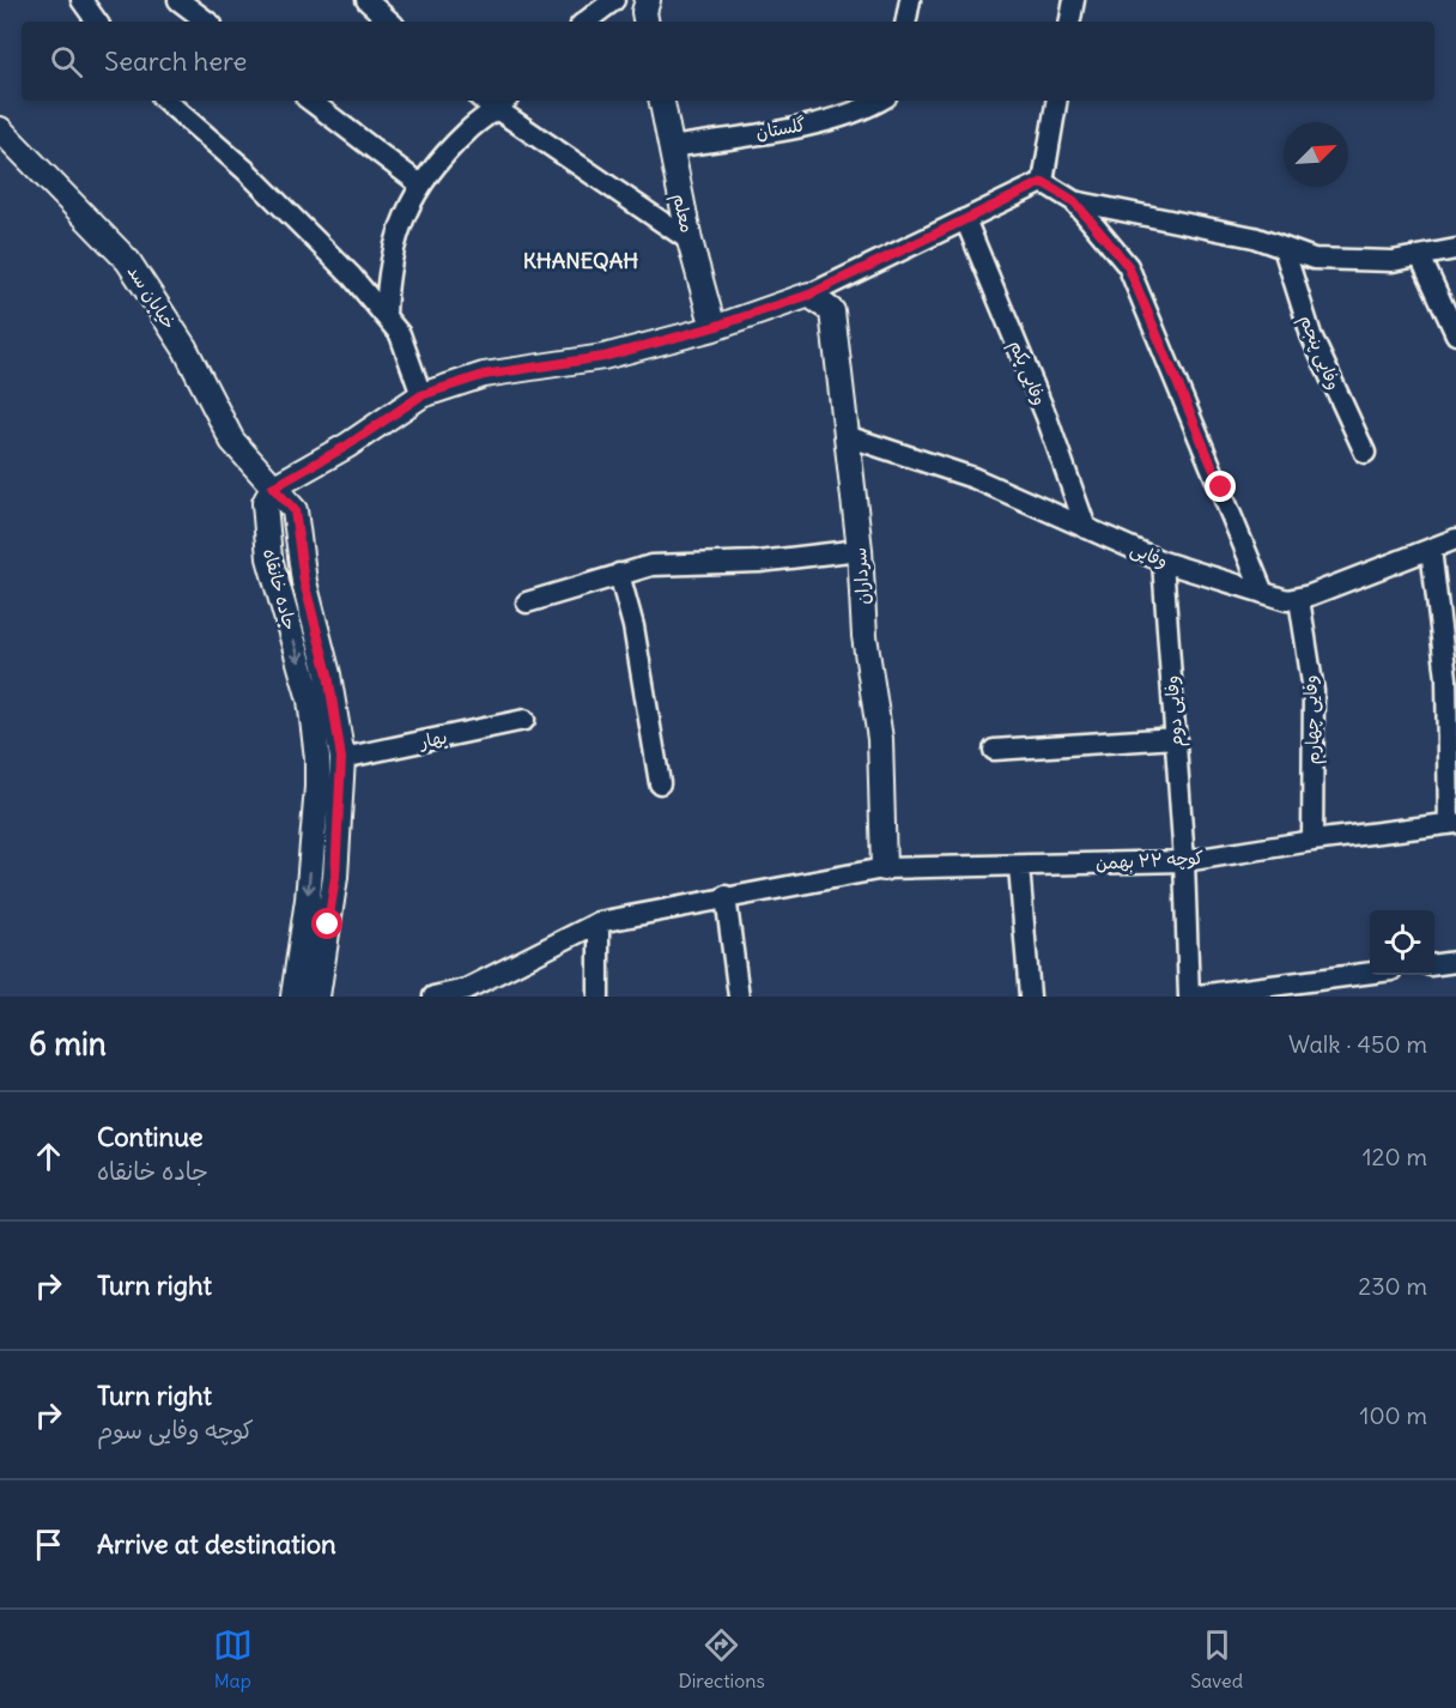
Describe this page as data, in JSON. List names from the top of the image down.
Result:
{
  "streets": {
    "street": [
      "گلستان",
      "معلم",
      "خیابان سد",
      "وفایی پنجم",
      "وفایی یکم",
      "وفایی",
      "سرداران",
      "جاده خانقاه",
      "وفایی دوم",
      "وفایی چهارم",
      "بهار",
      "کوچه ۲۲ بهمن"
    ]
  },
  "crossings": [
    ["گلستان", "معلم"],
    ["خیابان سد", "جاده خانقاه"],
    ["وفایی یکم", "وفایی"],
    ["وفایی", "سرداران"],
    ["وفایی", "وفایی دوم"],
    ["وفایی", "وفایی چهارم"],
    ["سرداران", "کوچه ۲۲ بهمن"],
    ["جاده خانقاه", "بهار"],
    ["وفایی دوم", "کوچه ۲۲ بهمن"],
    ["وفایی چهارم", "کوچه ۲۲ بهمن"]
  ],
  "districts": ["KHANEQAH"],
  "north": "top right",
  "page": {
    "search": "Search here",
    "heading": ["6 min", "Walk · 450 m"],
    "list": [
      ["Continue", "جاده خانقاه", "120 m"],
      ["Turn right", "230 m"],
      ["Turn right", "کوچه وفایی سوم", "100 m"],
      "Arrive at destination"
    ],
    "nav": ["Map", "Directions", "Saved"]
  }
}
